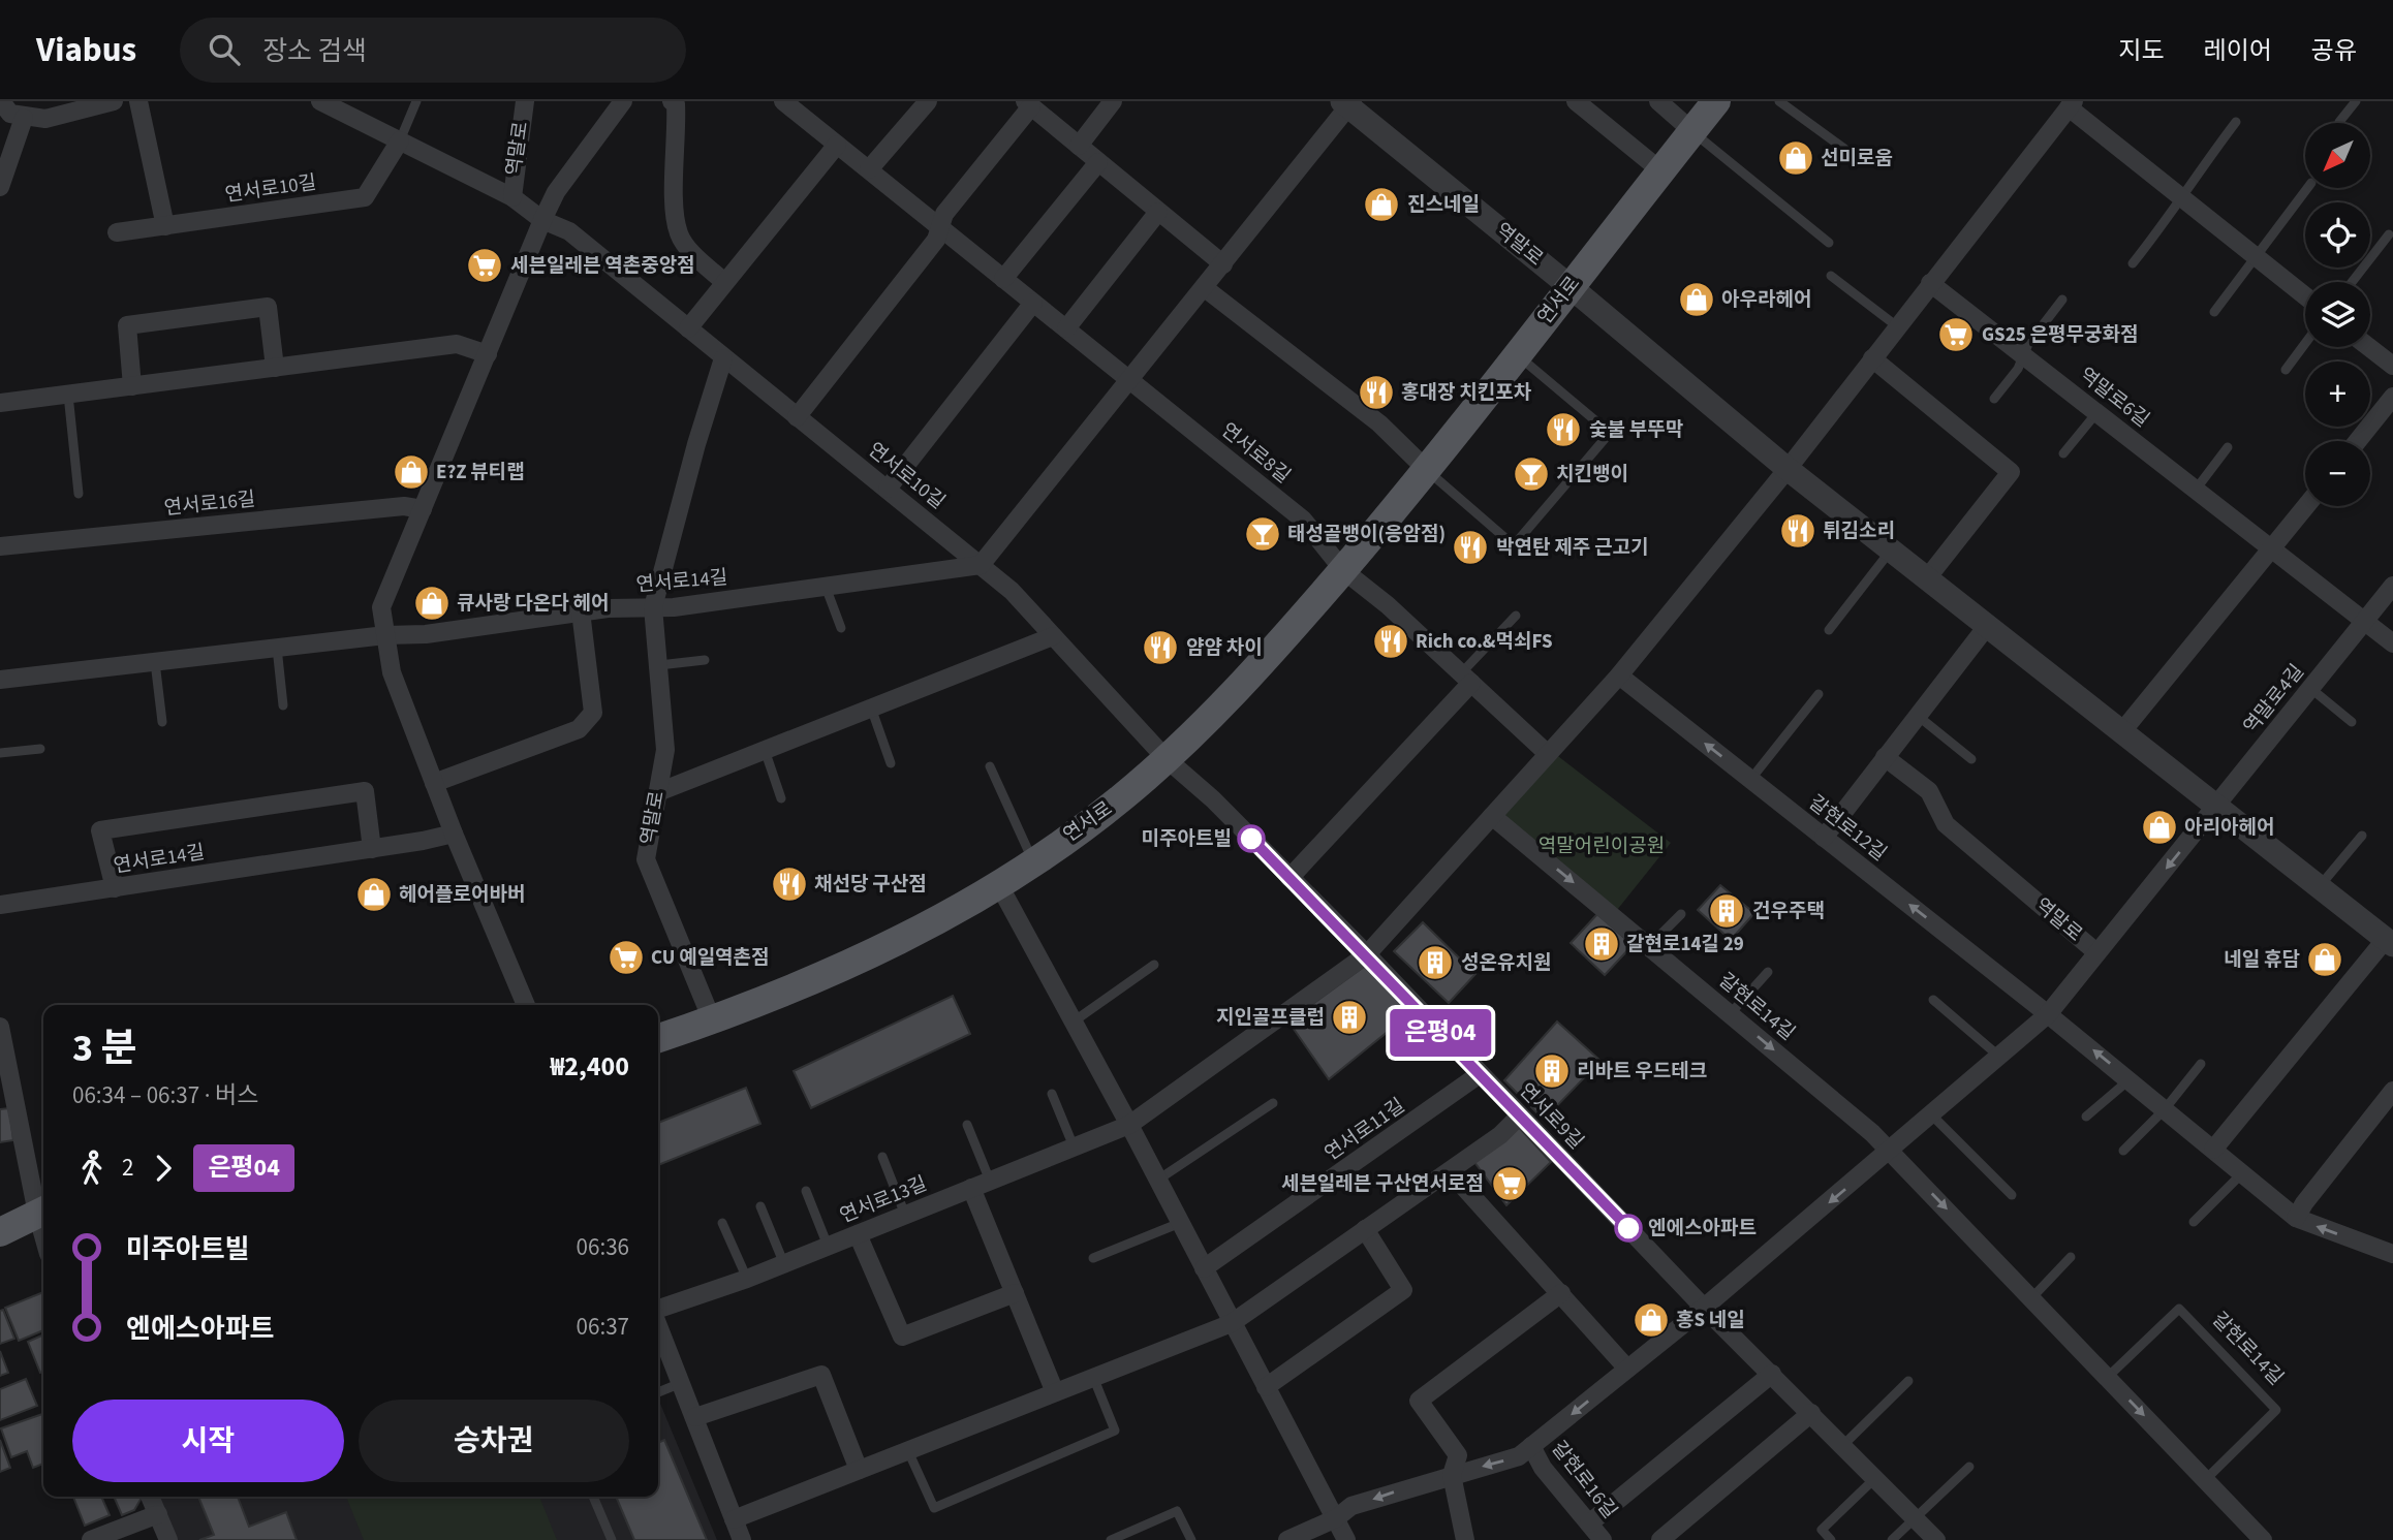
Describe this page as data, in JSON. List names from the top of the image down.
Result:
{
  "streets": {
    "main road": ["연서로"],
    "street": [
      "역말로",
      "연서로10길",
      "역말로6길",
      "연서로8길",
      "연서로16길",
      "연서로14길",
      "역말로4길",
      "갈현로12길",
      "갈현로14길",
      "연서로9길",
      "연서로11길",
      "연서로13길",
      "갈현로16길"
    ]
  },
  "crossings": [
    ["역말로", "연서로10길"],
    ["역말로", "연서로"],
    ["역말로", "연서로8길"],
    ["역말로", "연서로14길"],
    ["역말로", "역말로4길"],
    ["역말로", "갈현로12길"],
    ["연서로10길", "연서로"],
    ["연서로10길", "연서로14길"],
    ["연서로10길", "연서로9길"],
    ["연서로", "연서로8길"],
    ["연서로", "연서로9길"],
    ["역말로6길", "역말로4길"],
    ["연서로9길", "연서로11길"]
  ],
  "one_way": ["갈현로12길", "갈현로14길"],
  "parks": ["역말어린이공원"],
  "places": {
    "shop": [
      "선미로움",
      "진스네일",
      "아우라헤어",
      "E?Z 뷰티랩",
      "큐사랑 다온다 헤어",
      "아리아헤어",
      "헤어플로어바버",
      "네일 휴담",
      "홍S 네일"
    ],
    "supermarket": [
      "세븐일레븐 역촌중앙점",
      "GS25 은평무궁화점",
      "CU 예일역촌점",
      "세븐일레븐 구산연서로점"
    ],
    "restaurant": [
      "홍대장 치킨포차",
      "숯불 부뚜막",
      "튀김소리",
      "박연탄 제주 근고기",
      "Rich co.&먹쇠FS",
      "얌얌 차이",
      "채선당 구산점"
    ],
    "bar": ["치킨뱅이", "태성골뱅이(응암점)"],
    "other": ["미주아트빌", "엔에스아파트"],
    "building": [
      "건우주택",
      "갈현로14길 29",
      "성온유치원",
      "지인골프클럽",
      "리바트 우드테크"
    ]
  },
  "lines": ["bus line 은평04"],
  "north": "bottom left",
  "page": {
    "header": "Viabus",
    "search": "장소 검색",
    "nav": ["지도", "레이어", "공유"],
    "on_map": "은평04",
    "map_buttons": ["+", "−"],
    "heading": ["3 분", "06:34 – 06:37 · 버스", "₩2,400"],
    "legs": ["2", "은평04"],
    "list": [
      {
        "name": "미주아트빌",
        "value": "06:36"
      },
      {
        "name": "엔에스아파트",
        "value": "06:37"
      }
    ],
    "buttons": ["시작", "승차권"]
  }
}
